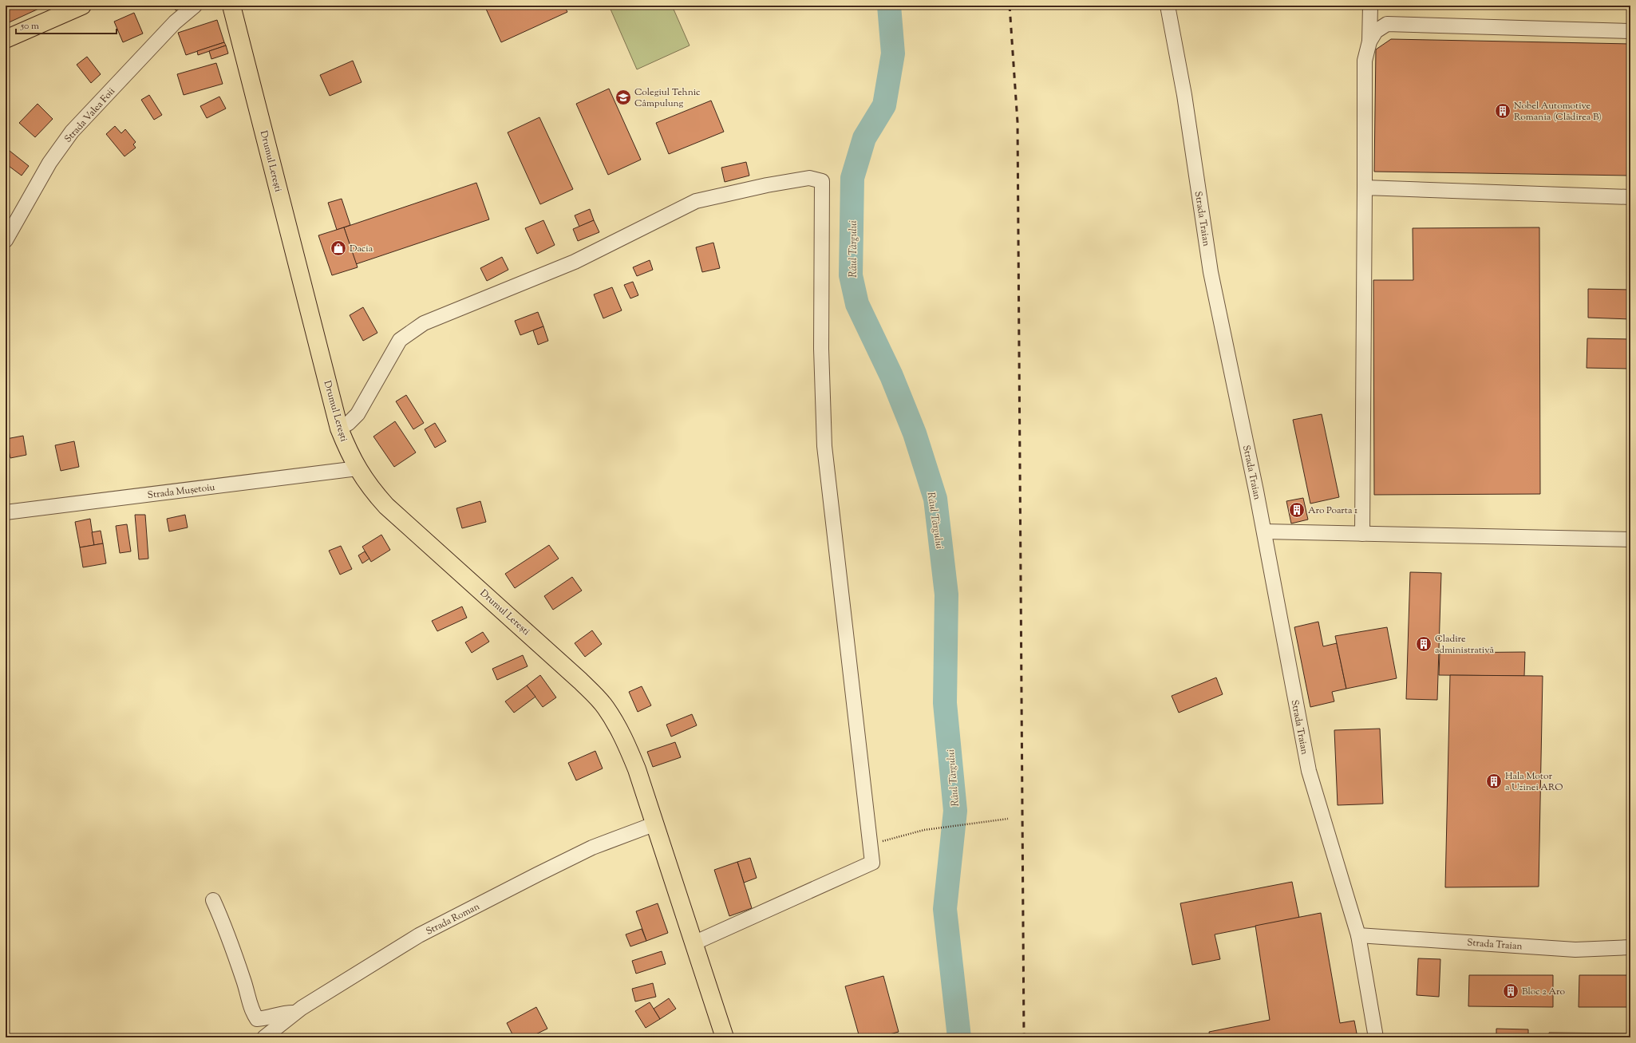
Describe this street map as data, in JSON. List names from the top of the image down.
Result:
{
  "streets": {
    "main road": ["Drumul Lerești"],
    "street": [
      "Strada Valea Foii",
      "Strada Traian",
      "Strada Mușetoiu",
      "Strada Roman"
    ]
  },
  "crossings": [
    ["Drumul Lerești", "Strada Mușetoiu"],
    ["Drumul Lerești", "Strada Roman"]
  ],
  "water": ["Râul Târgului"],
  "places": {
    "school or university": ["Colegiul Tehnic Câmpulung"],
    "building": [
      "Nobel Automotive Romania (Clădirea B)",
      "Aro Poarta 1",
      "Cladire administrativă",
      "Hala Motor a Uzinei ARO",
      "Bloc 2 Aro"
    ],
    "shop": ["Dacia"]
  },
  "scale_bar": "50 m"
}
